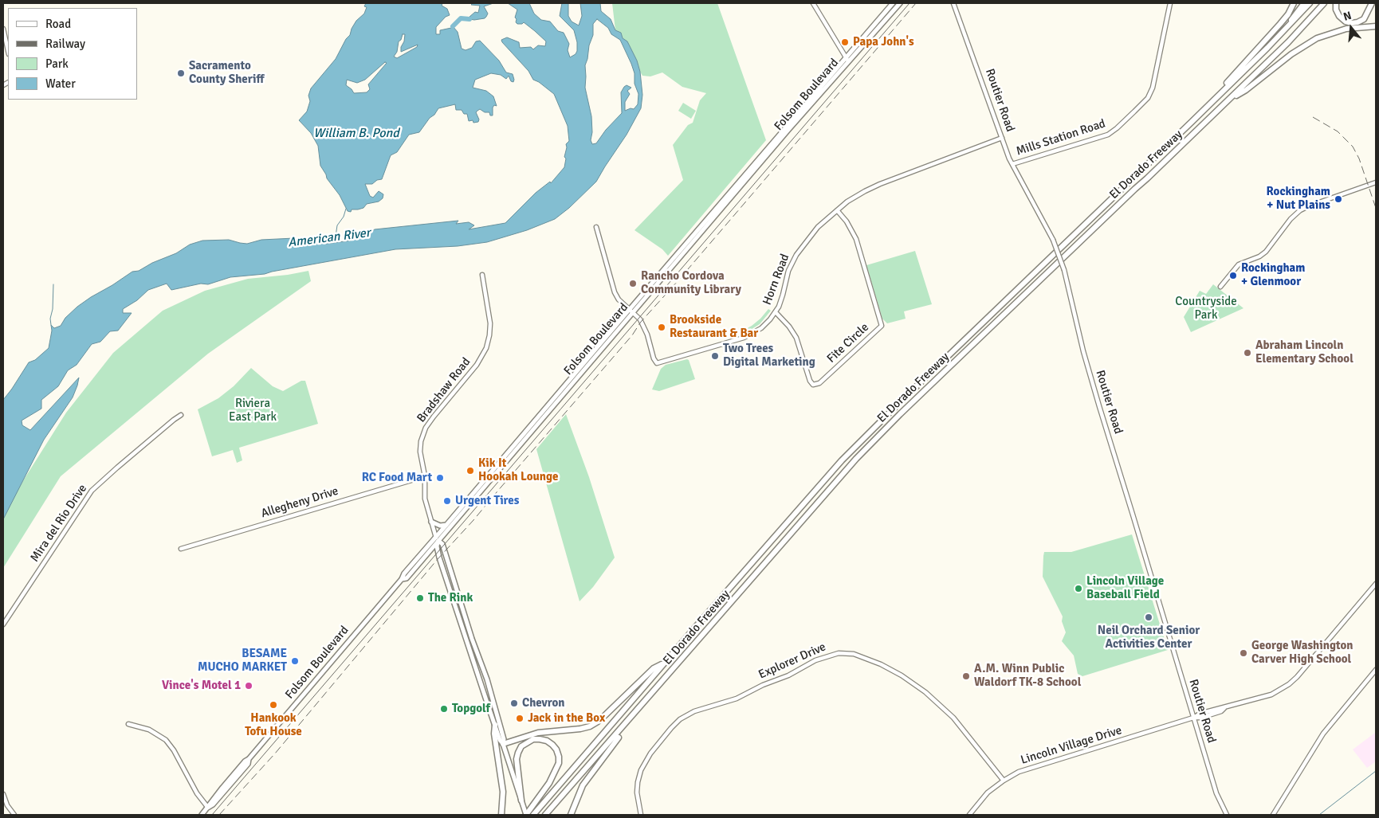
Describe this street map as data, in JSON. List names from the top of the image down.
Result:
{
  "streets": {
    "highway": ["El Dorado Freeway"],
    "main road": ["Folsom Boulevard", "Bradshaw Road"],
    "street": [
      "Routier Road",
      "Mills Station Road",
      "Horn Road",
      "Fite Circle",
      "Allegheny Drive",
      "Mira del Rio Drive",
      "Explorer Drive",
      "Lincoln Village Drive"
    ]
  },
  "crossings": [
    ["Folsom Boulevard", "Horn Road"],
    ["Folsom Boulevard", "Bradshaw Road"],
    ["Routier Road", "Mills Station Road"],
    ["Routier Road", "Horn Road"],
    ["Routier Road", "Lincoln Village Drive"],
    ["Horn Road", "Fite Circle"],
    ["Bradshaw Road", "Allegheny Drive"],
    ["Explorer Drive", "Lincoln Village Drive"]
  ],
  "water": ["William B. Pond", "American River"],
  "parks": ["Countryside Park", "Riviera East Park"],
  "places": [
    "Papa John's",
    "Sacramento County Sheriff",
    "Rockingham + Nut Plains",
    "Rockingham + Glenmoor",
    "Rancho Cordova Community Library",
    "Brookside Restaurant & Bar",
    "Abraham Lincoln Elementary School",
    "Two Trees Digital Marketing",
    "Kik It Hookah Lounge",
    "RC Food Mart",
    "Urgent Tires",
    "Lincoln Village Baseball Field",
    "The Rink",
    "Neil Orchard Senior Activities Center",
    "George Washington Carver High School",
    "BESAME MUCHO MARKET",
    "A.M. Winn Public Waldorf TK-8 School",
    "Vince's Motel 1",
    "Chevron",
    "Hankook Tofu House",
    "Topgolf",
    "Jack in the Box"
  ],
  "legend": [
    "Road",
    "Railway",
    "Park",
    "Water"
  ],
  "north": "top"
}
